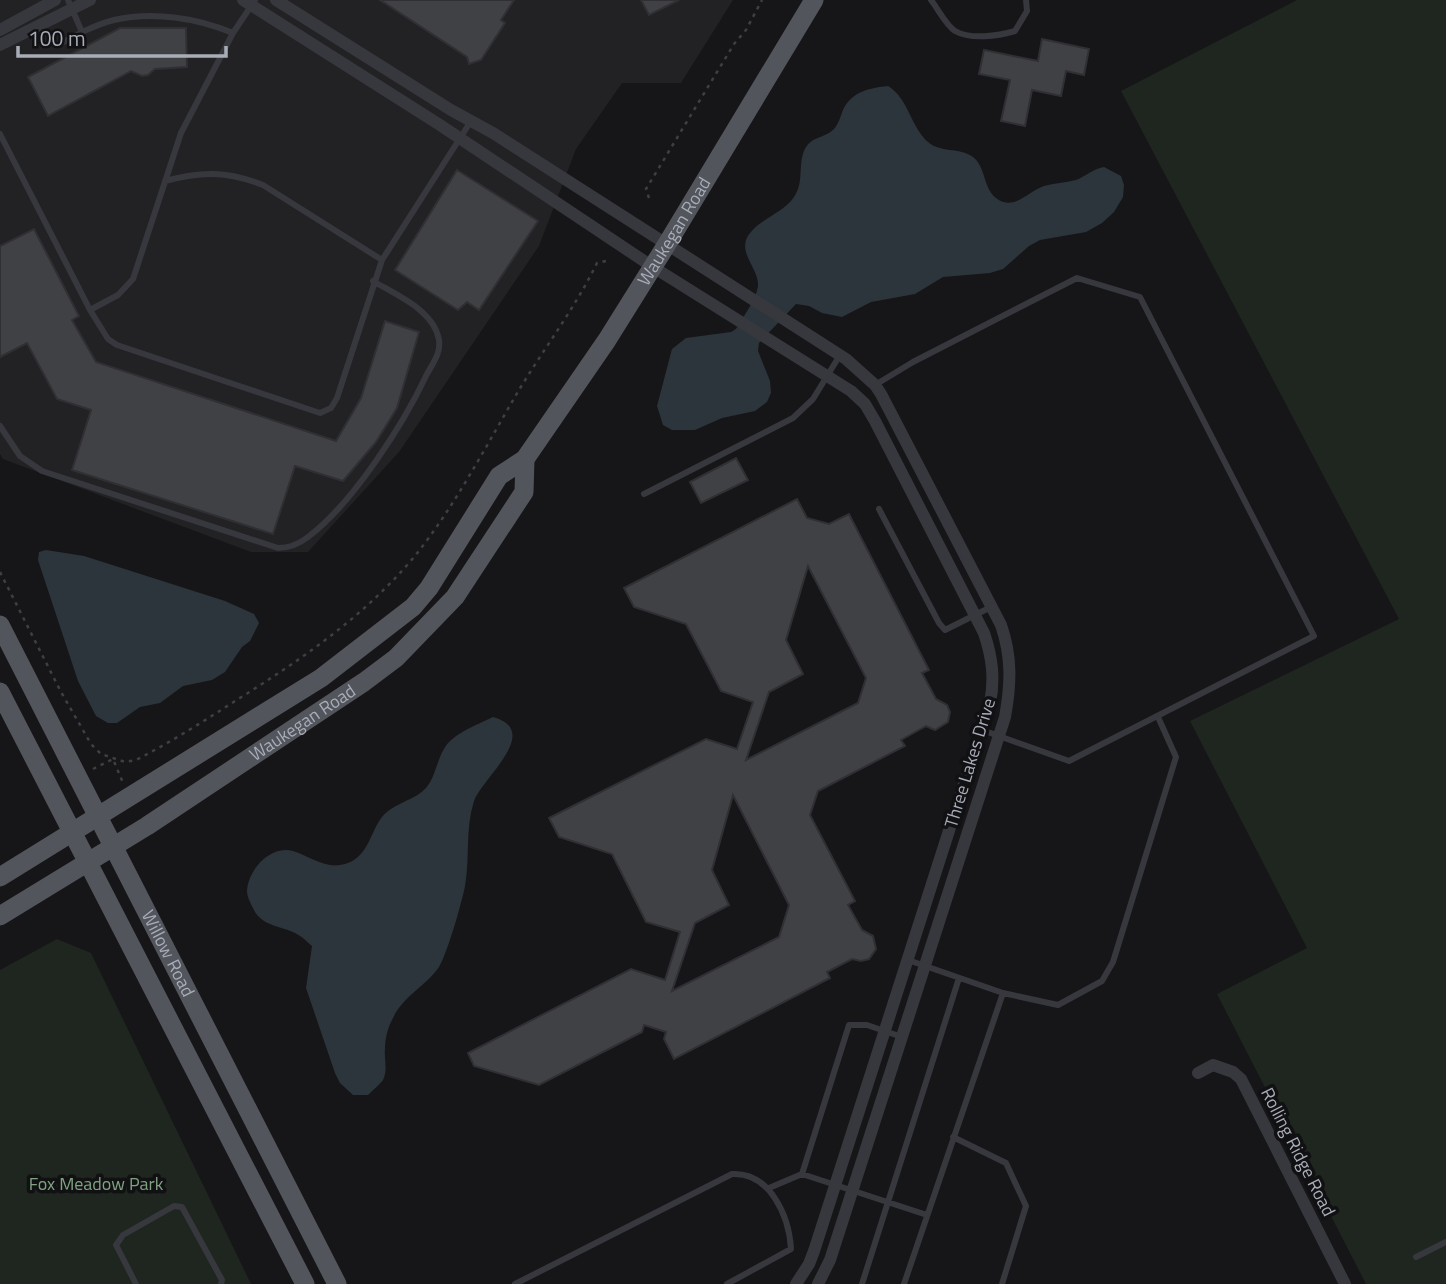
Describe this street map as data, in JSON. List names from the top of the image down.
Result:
{
  "streets": {
    "main road": ["Waukegan Road", "Willow Road"],
    "street": ["Three Lakes Drive", "Rolling Ridge Road"]
  },
  "crossings": [
    ["Waukegan Road", "Three Lakes Drive"],
    ["Waukegan Road", "Willow Road"]
  ],
  "parks": ["Fox Meadow Park"],
  "scale_bar": "100 m"
}
